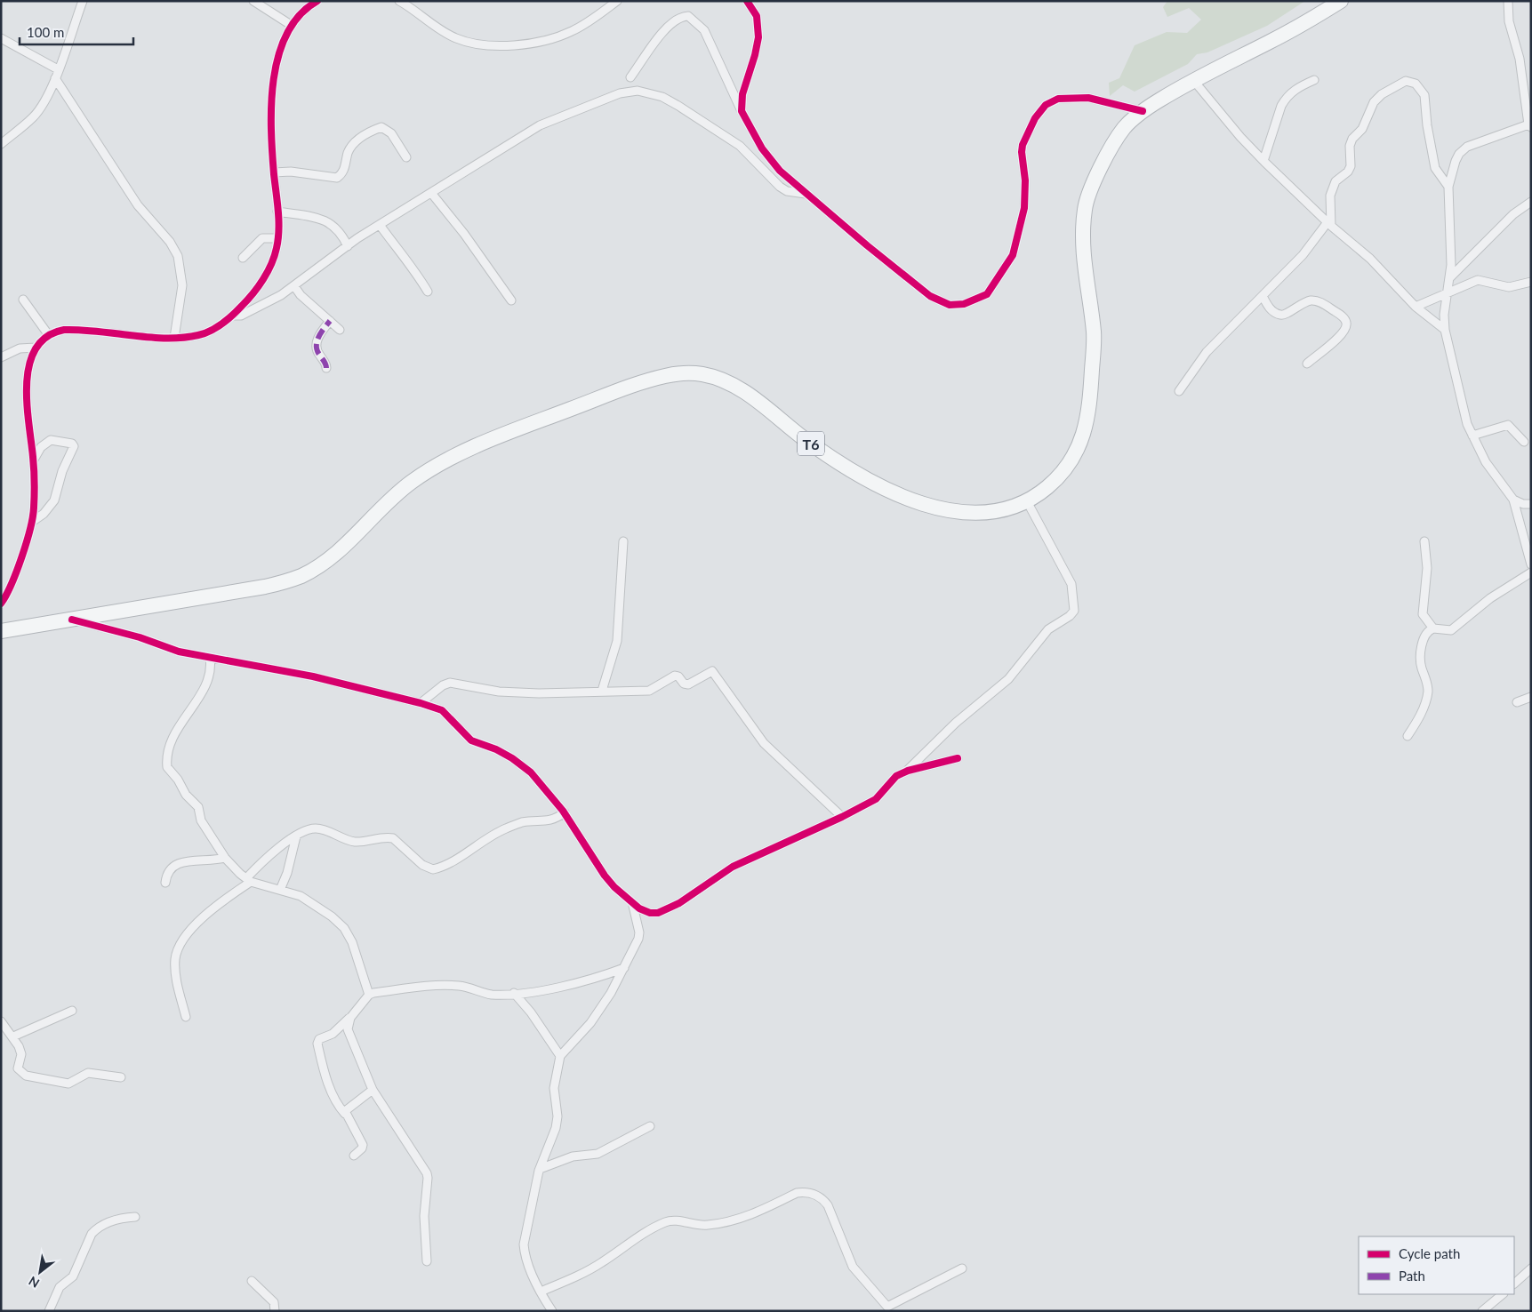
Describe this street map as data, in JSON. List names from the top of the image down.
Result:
{
  "streets": {
    "highway": ["T6"]
  },
  "legend": ["Cycle path", "Path"],
  "scale_bar": "100 m",
  "north": "bottom left"
}
